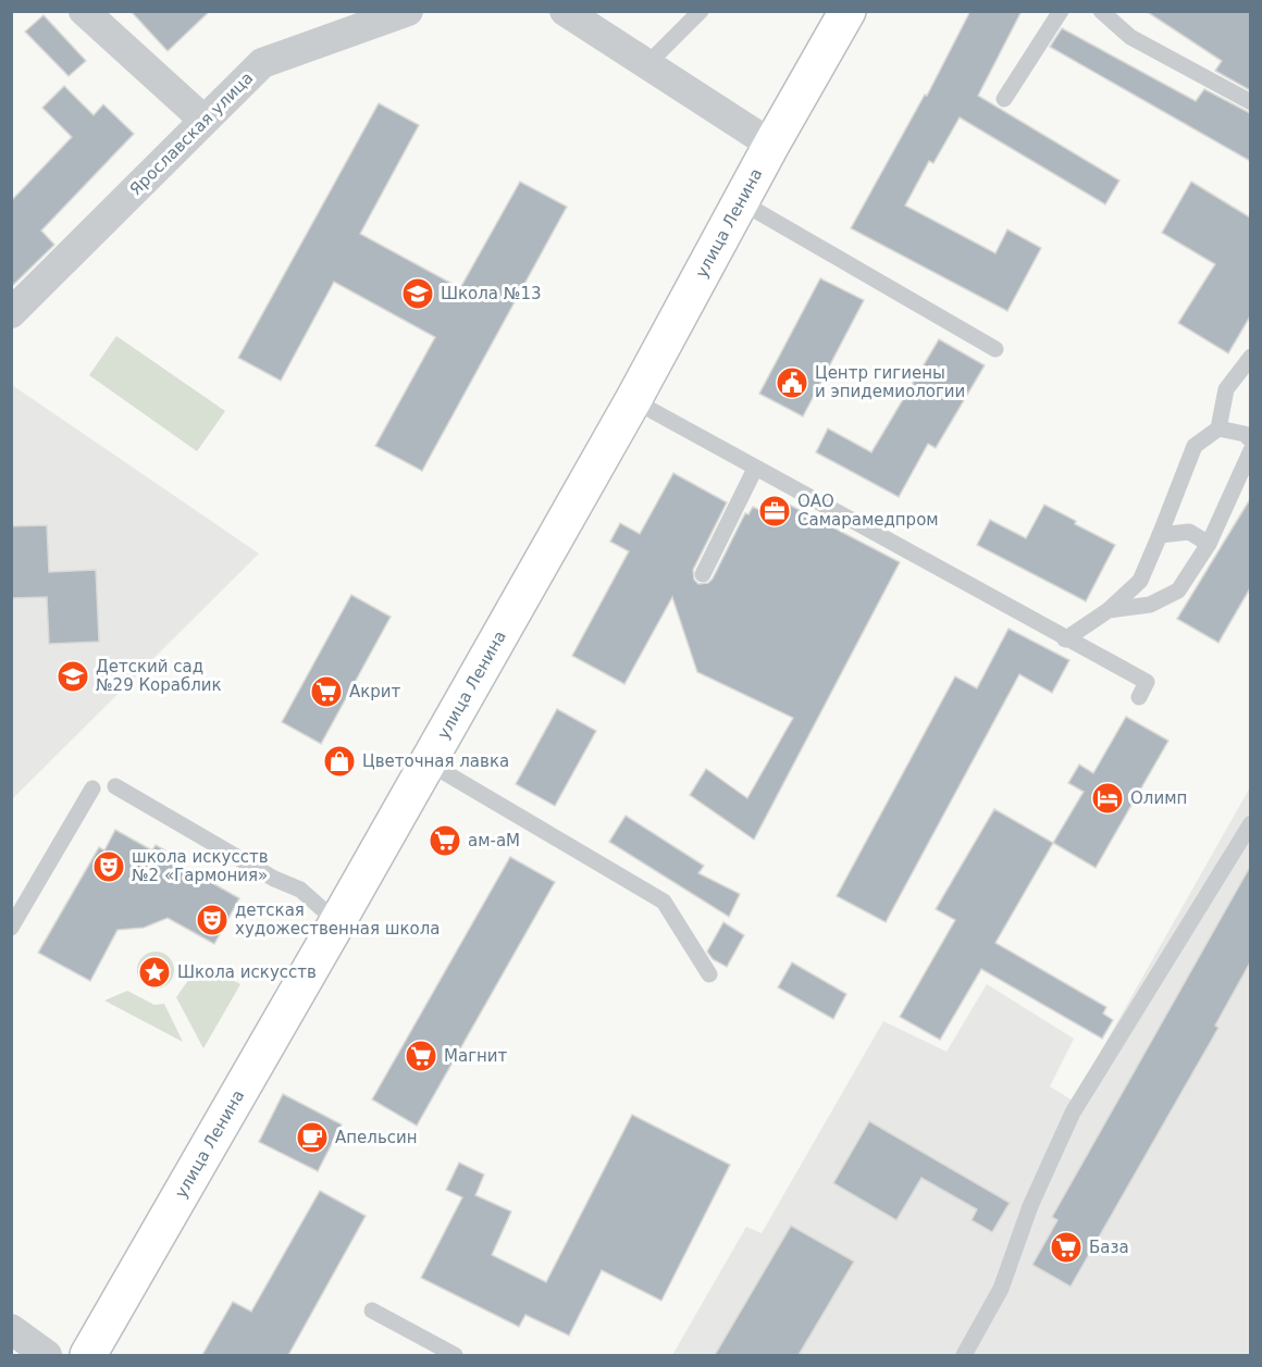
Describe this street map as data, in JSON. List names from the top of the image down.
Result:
{
  "streets": {
    "street": ["Ярославская улица", "улица Ленина"]
  },
  "places": {
    "school or university": ["Школа №13", "Детский сад №29 Кораблик"],
    "public building": ["Центр гигиены и эпидемиологии"],
    "office": ["ОАО Самарамедпром"],
    "supermarket": [
      "Акрит",
      "ам-аМ",
      "Магнит",
      "База"
    ],
    "shop": ["Цветочная лавка"],
    "hotel": ["Олимп"],
    "theatre": ["школа искусств №2 «Гармония»", "детская художественная школа"],
    "place": ["Школа искусств"],
    "cafe": ["Апельсин"]
  }
}
